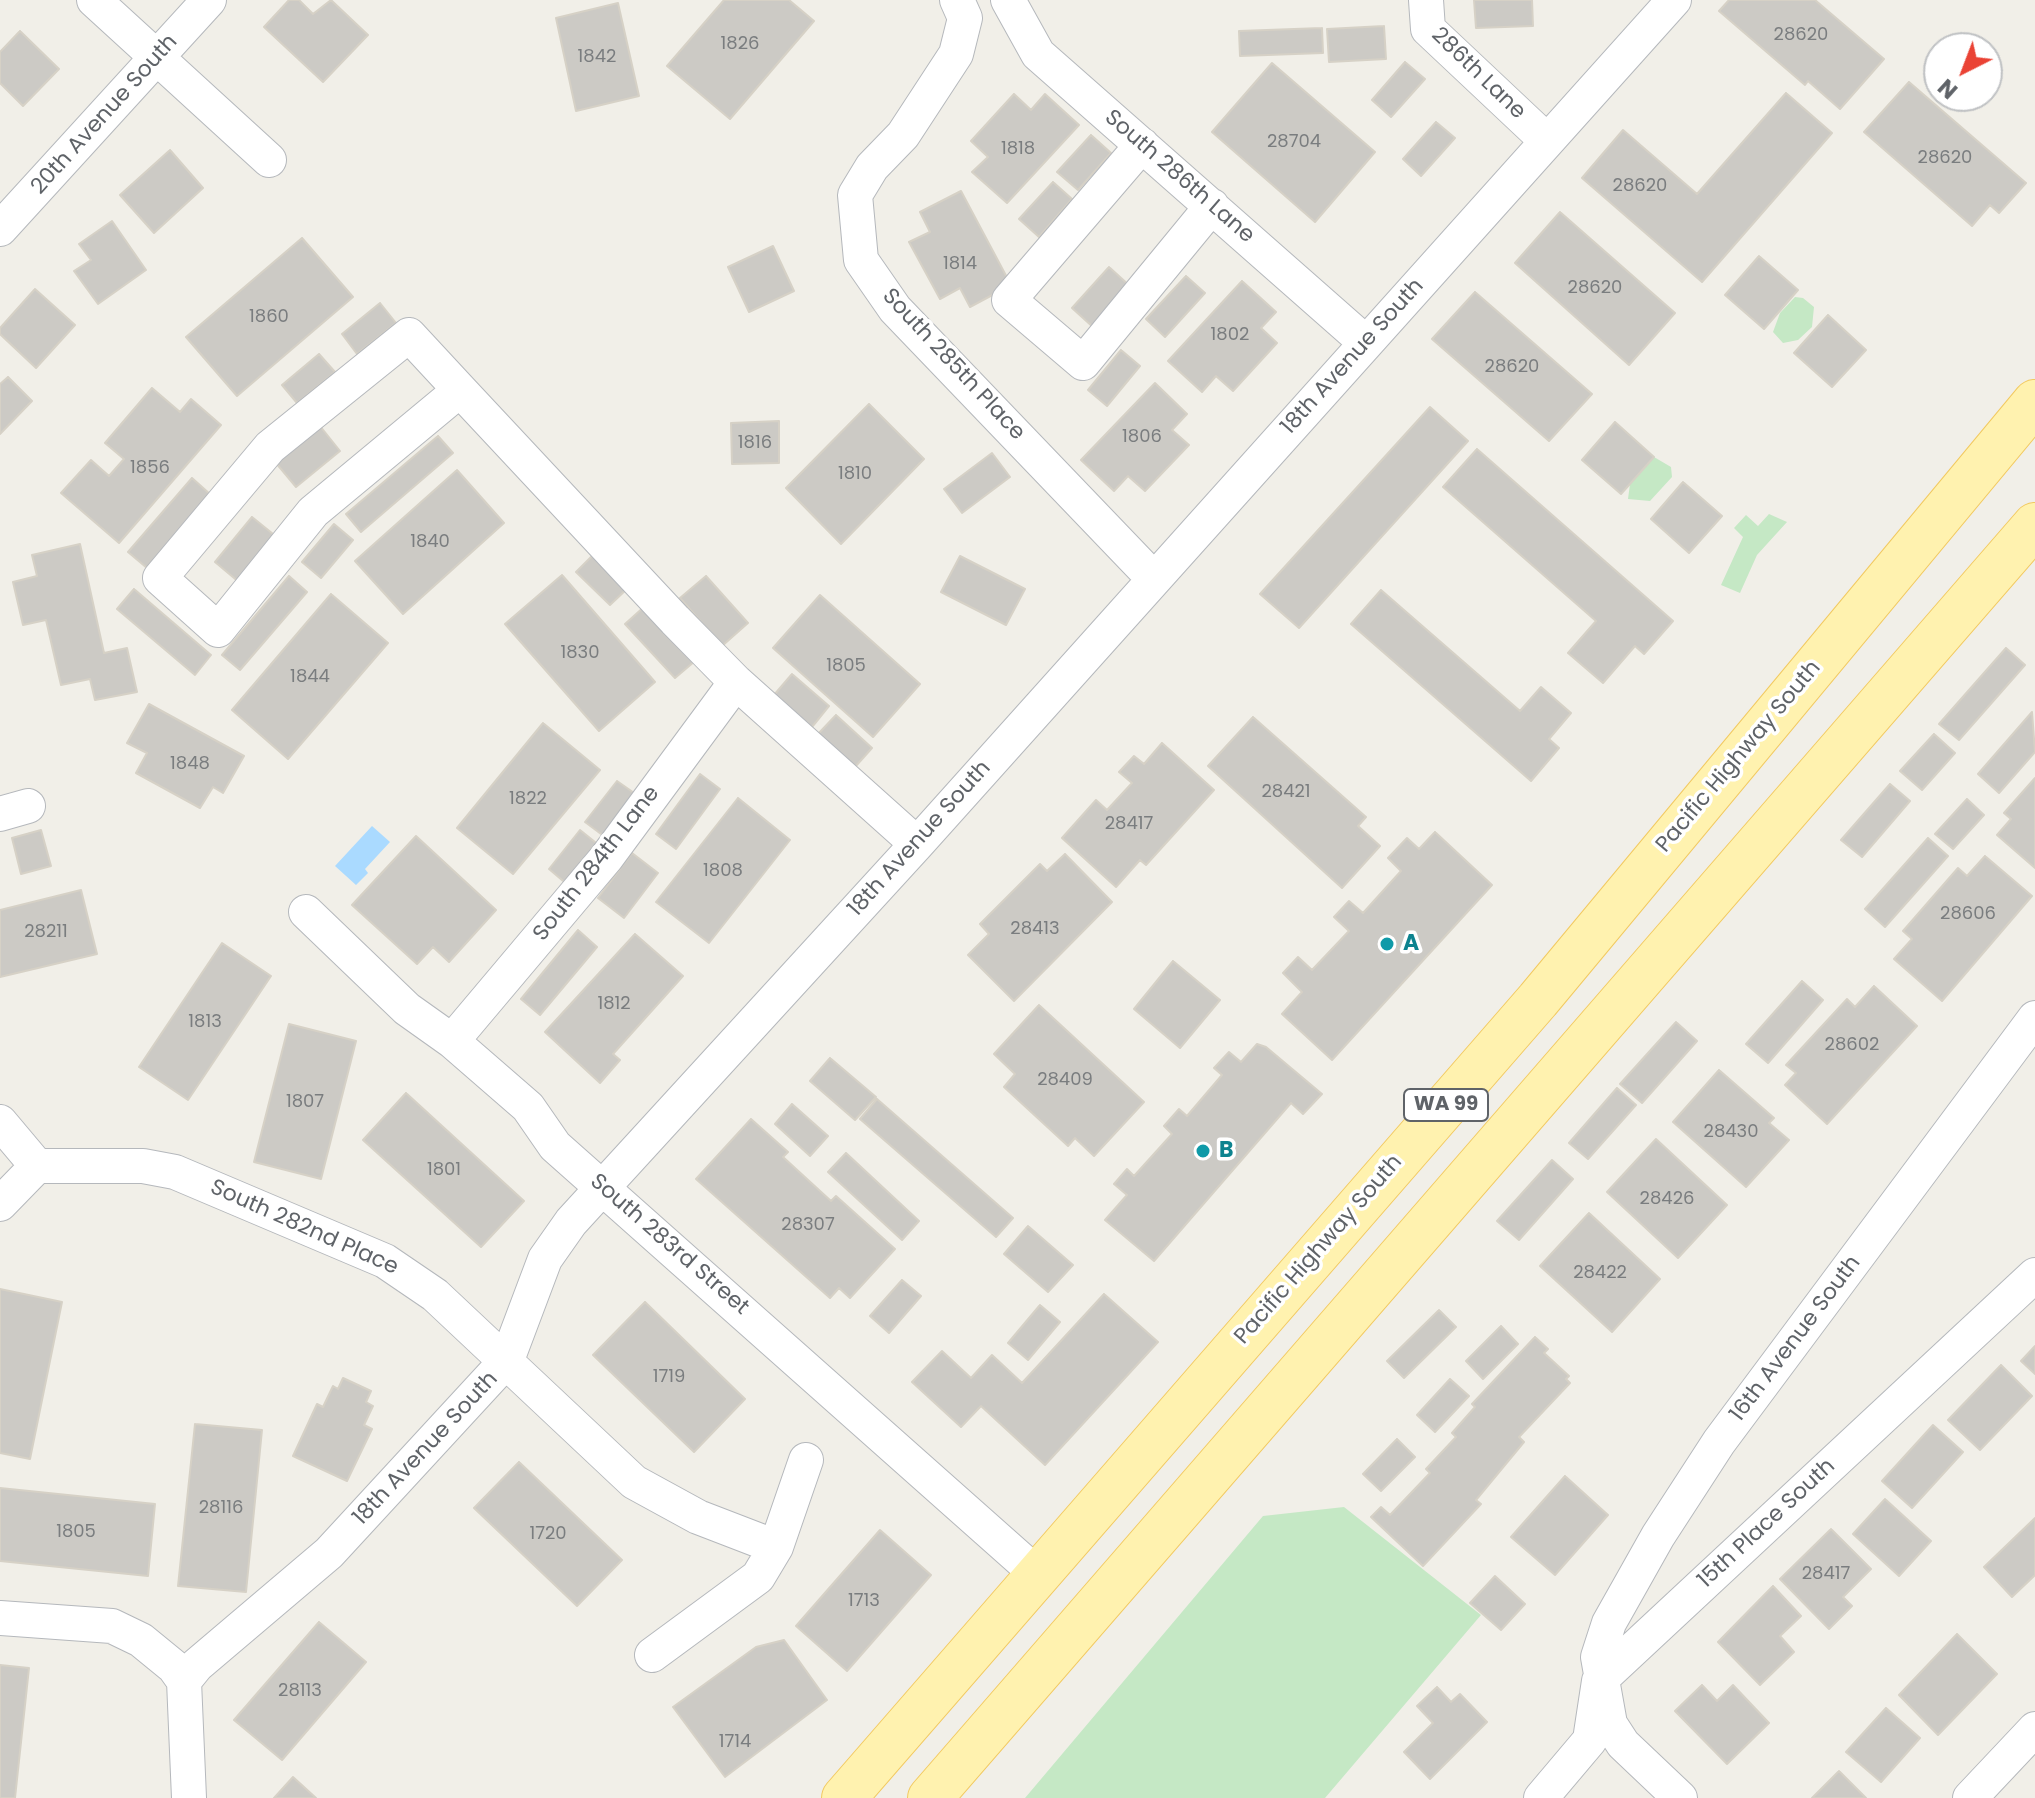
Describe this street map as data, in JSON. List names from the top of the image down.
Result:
{
  "streets": {
    "main road": ["Pacific Highway South", "WA 99"],
    "street": [
      "286th Lane",
      "20th Avenue South",
      "South 286th Lane",
      "18th Avenue South",
      "South 285th Place",
      "South 284th Lane",
      "South 282nd Place",
      "South 283rd Street",
      "16th Avenue South",
      "15th Place South"
    ]
  },
  "crossings": [
    ["286th Lane", "18th Avenue South"],
    ["South 286th Lane", "18th Avenue South"],
    ["18th Avenue South", "South 285th Place"],
    ["18th Avenue South", "South 282nd Place"],
    ["18th Avenue South", "South 283rd Street"],
    ["Pacific Highway South", "South 283rd Street"],
    ["South 284th Lane", "South 283rd Street"],
    ["16th Avenue South", "15th Place South"]
  ],
  "places": ["A", "B"],
  "house_numbers": [
    "28620",
    "1826",
    "1842",
    "28704",
    "1818",
    "28620",
    "28620",
    "1814",
    "28620",
    "1860",
    "1802",
    "28620",
    "1806",
    "1816",
    "1856",
    "1810",
    "1840",
    "1830",
    "1805",
    "1844",
    "1848",
    "28421",
    "1822",
    "28417",
    "1808",
    "28606",
    "28413",
    "28211",
    "1812",
    "1813",
    "28602",
    "28409",
    "1807",
    "28430",
    "1801",
    "28426",
    "28307",
    "28422",
    "1719",
    "28116",
    "1805",
    "1720",
    "28417",
    "1713",
    "28113",
    "1714"
  ],
  "north": "bottom left"
}
